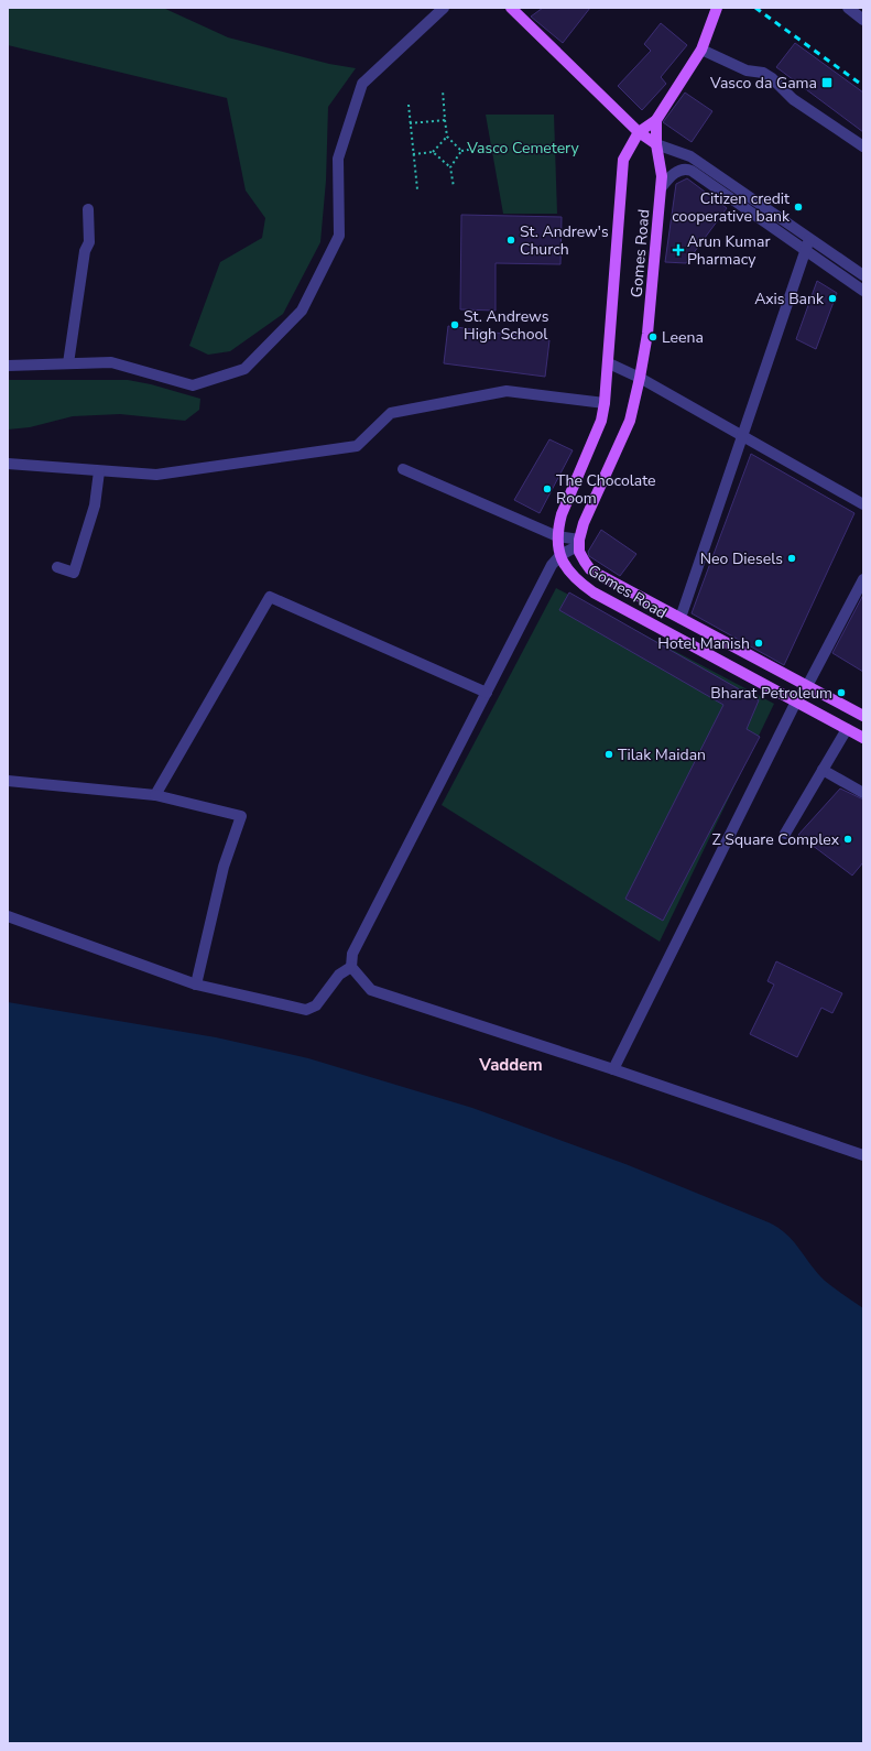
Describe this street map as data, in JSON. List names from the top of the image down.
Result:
{
  "streets": {
    "main road": ["Gomes Road"]
  },
  "districts": ["Vaddem"],
  "parks": ["Vasco Cemetery"],
  "places": {
    "transit": ["Vasco da Gama"],
    "other": [
      "Citizen credit cooperative bank",
      "St. Andrew's Church",
      "Axis Bank",
      "St. Andrews High School",
      "Leena",
      "The Chocolate Room",
      "Neo Diesels",
      "Hotel Manish",
      "Bharat Petroleum",
      "Tilak Maidan",
      "Z Square Complex"
    ],
    "health": ["Arun Kumar Pharmacy"]
  }
}
